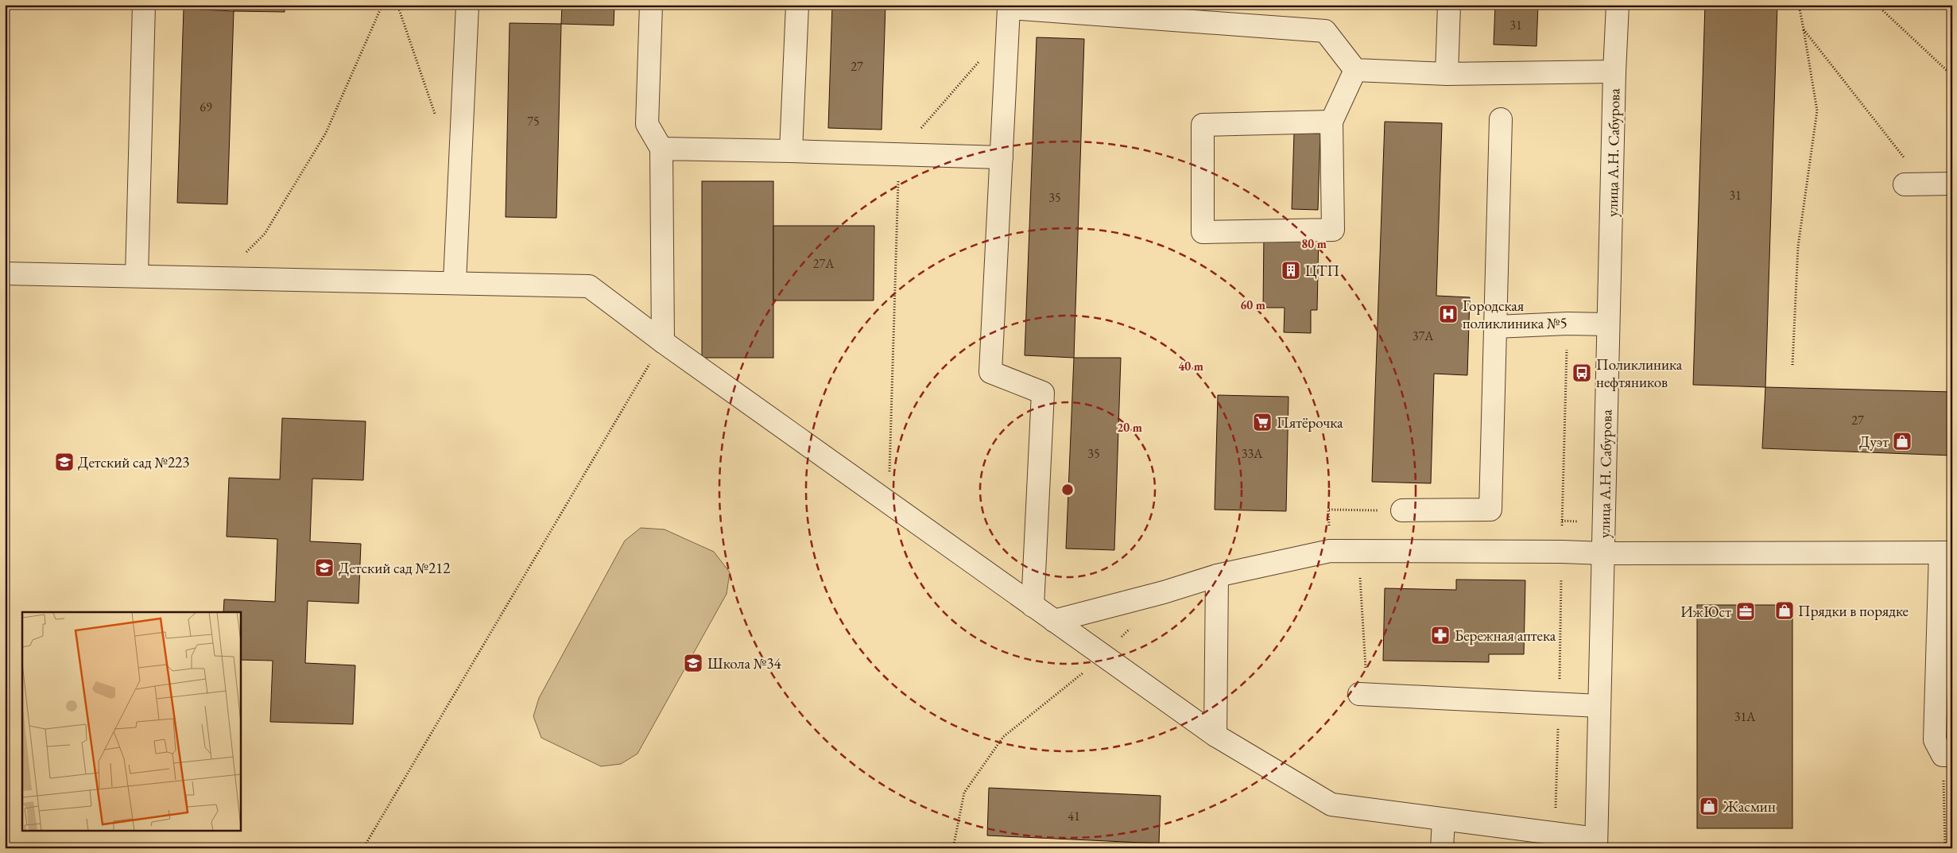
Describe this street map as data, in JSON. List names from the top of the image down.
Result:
{
  "streets": {
    "street": ["улица А.Н. Сабурова"]
  },
  "places": {
    "building": ["ЦТП"],
    "hospital": ["Городская поликлиника №5"],
    "bus stop": ["Поликлиника нефтяников"],
    "supermarket": ["Пятёрочка"],
    "shop": ["Дуэт", "Прядки в порядке", "Жасмин"],
    "school or university": ["Детский сад №223", "Детский сад №212", "Школа №34"],
    "office": ["ИжЮст"],
    "pharmacy": ["Бережная аптека"]
  },
  "house_numbers": [
    "31",
    "27",
    "69",
    "75",
    "31",
    "35",
    "27А",
    "37А",
    "27",
    "35",
    "33А",
    "31А",
    "41"
  ],
  "rings": [
    "80 m",
    "60 m",
    "40 m",
    "20 m"
  ]
}
